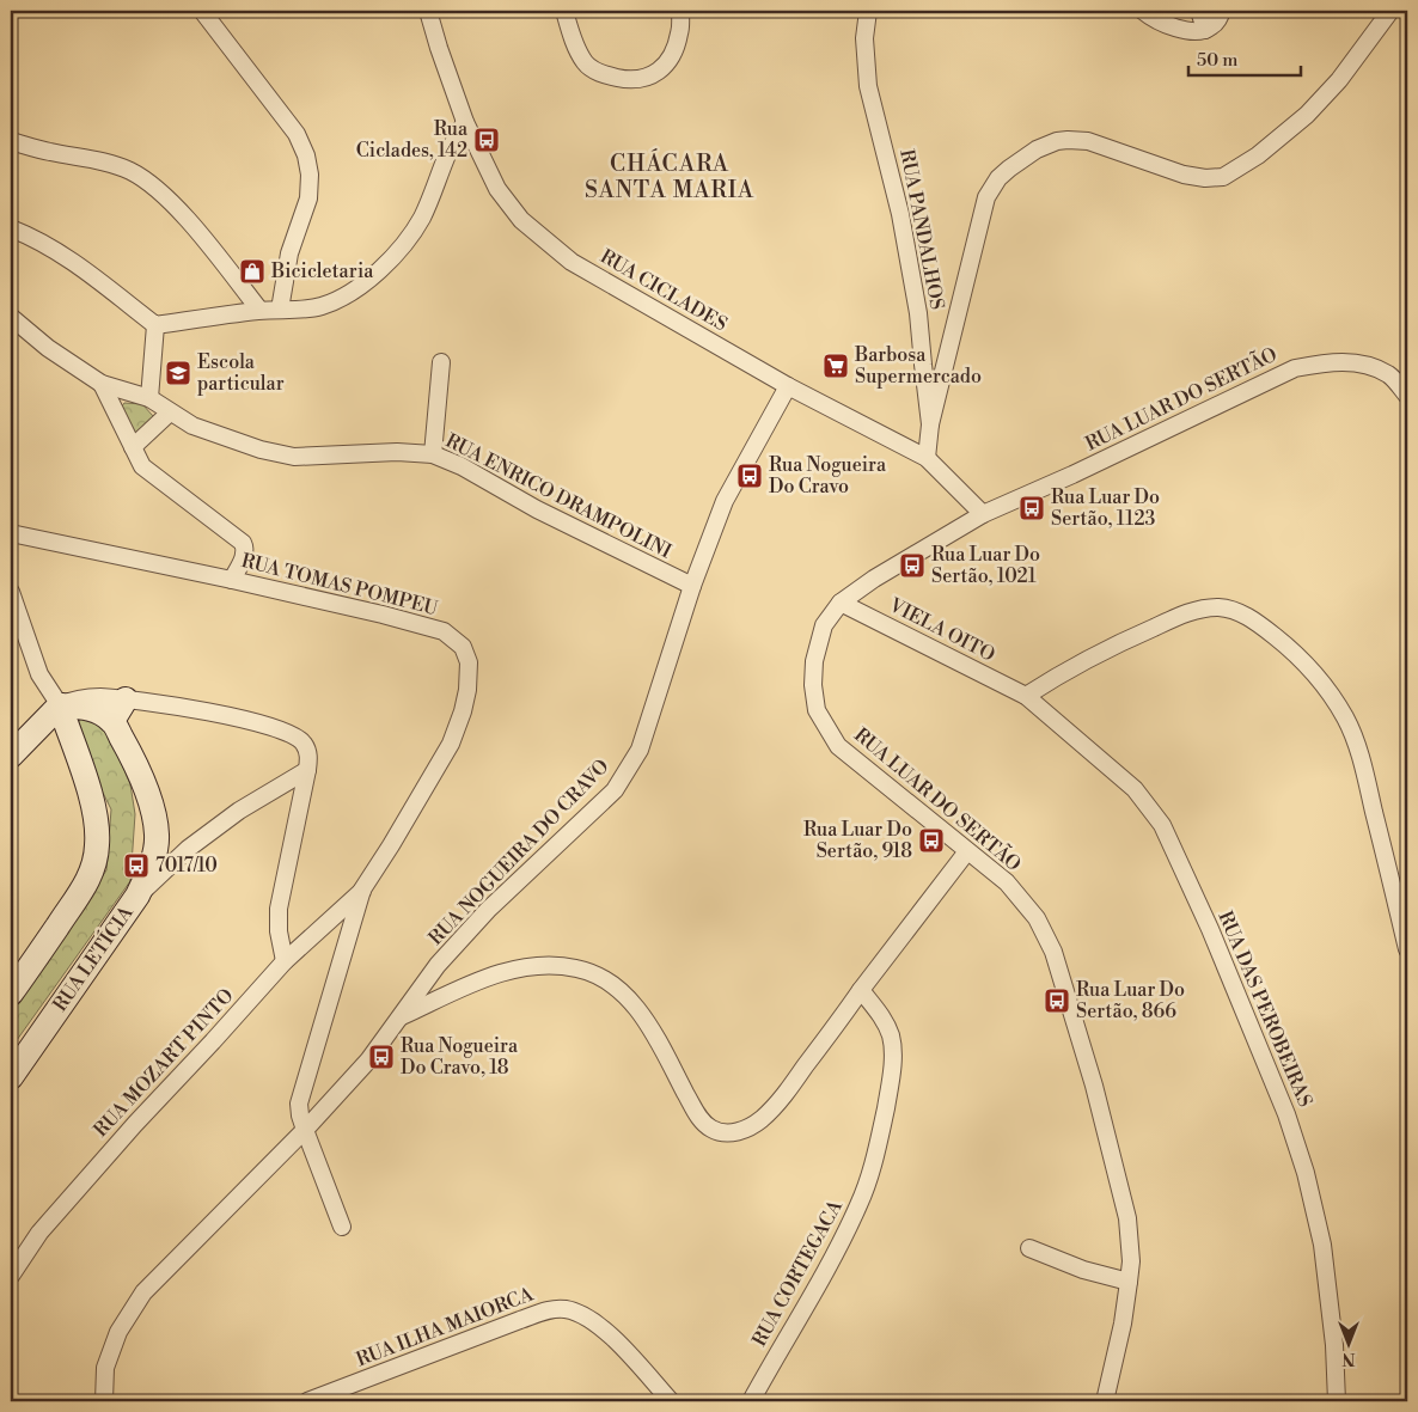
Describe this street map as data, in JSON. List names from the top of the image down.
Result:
{
  "streets": {
    "street": [
      "RUA PANDALHOS",
      "RUA CICLADES",
      "RUA LUAR DO SERTÃO",
      "RUA ENRICO DRAMPOLINI",
      "RUA TOMAS POMPEU",
      "VIELA OITO",
      "RUA NOGUEIRA DO CRAVO",
      "RUA LETÍCIA",
      "RUA DAS PEROBEIRAS",
      "RUA MOZART PINTO",
      "RUA CORTEGACA",
      "RUA ILHA MAIORCA"
    ]
  },
  "crossings": [
    ["RUA PANDALHOS", "RUA CICLADES"],
    ["RUA CICLADES", "RUA LUAR DO SERTÃO"],
    ["RUA CICLADES", "RUA NOGUEIRA DO CRAVO"],
    ["RUA LUAR DO SERTÃO", "VIELA OITO"],
    ["RUA ENRICO DRAMPOLINI", "RUA NOGUEIRA DO CRAVO"],
    ["RUA TOMAS POMPEU", "RUA NOGUEIRA DO CRAVO"],
    ["RUA TOMAS POMPEU", "RUA MOZART PINTO"],
    ["VIELA OITO", "RUA DAS PEROBEIRAS"]
  ],
  "districts": ["CHÁCARA SANTA MARIA"],
  "places": {
    "bus stop": [
      "Rua Ciclades, 142",
      "Rua Nogueira Do Cravo",
      "Rua Luar Do Sertão, 1123",
      "Rua Luar Do Sertão, 1021",
      "Rua Luar Do Sertão, 918",
      "7017/10",
      "Rua Luar Do Sertão, 866",
      "Rua Nogueira Do Cravo, 18"
    ],
    "shop": ["Bicicletaria"],
    "supermarket": ["Barbosa Supermercado"],
    "school or university": ["Escola particular"]
  },
  "scale_bar": "50 m",
  "north": "bottom"
}
